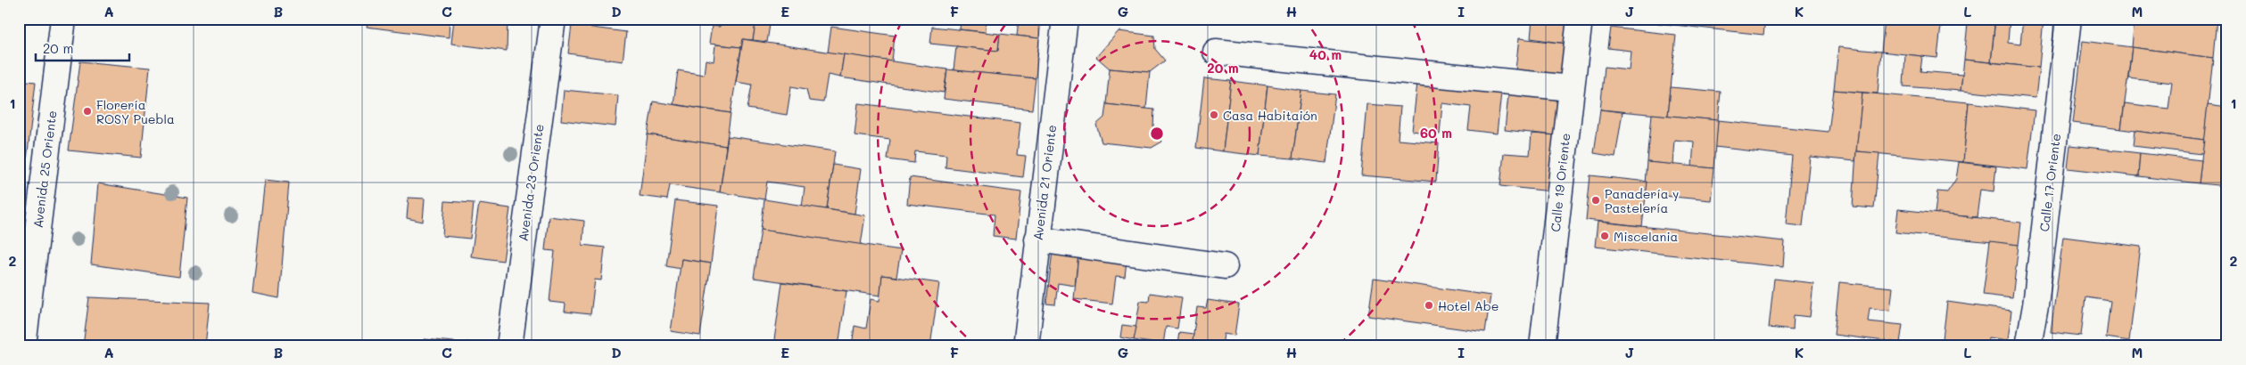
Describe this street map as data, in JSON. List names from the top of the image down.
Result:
{
  "streets": {
    "street": [
      "Avenida 25 Oriente",
      "Avenida 23 Oriente",
      "Avenida 21 Oriente",
      "Calle 19 Oriente",
      "Calle 17 Oriente"
    ]
  },
  "places": [
    "Florería ROSY Puebla",
    "Casa Habitaión",
    "Panadería y Pastelería",
    "Miscelania",
    "Hotel Abe"
  ],
  "scale_bar": "20 m",
  "grid": {
    "columns": [
      "A",
      "B",
      "C",
      "D",
      "E",
      "F",
      "G",
      "H",
      "I",
      "J",
      "K",
      "L",
      "M"
    ],
    "rows": ["1", "2"]
  },
  "rings": ["40 m", "20 m", "60 m"]
}
